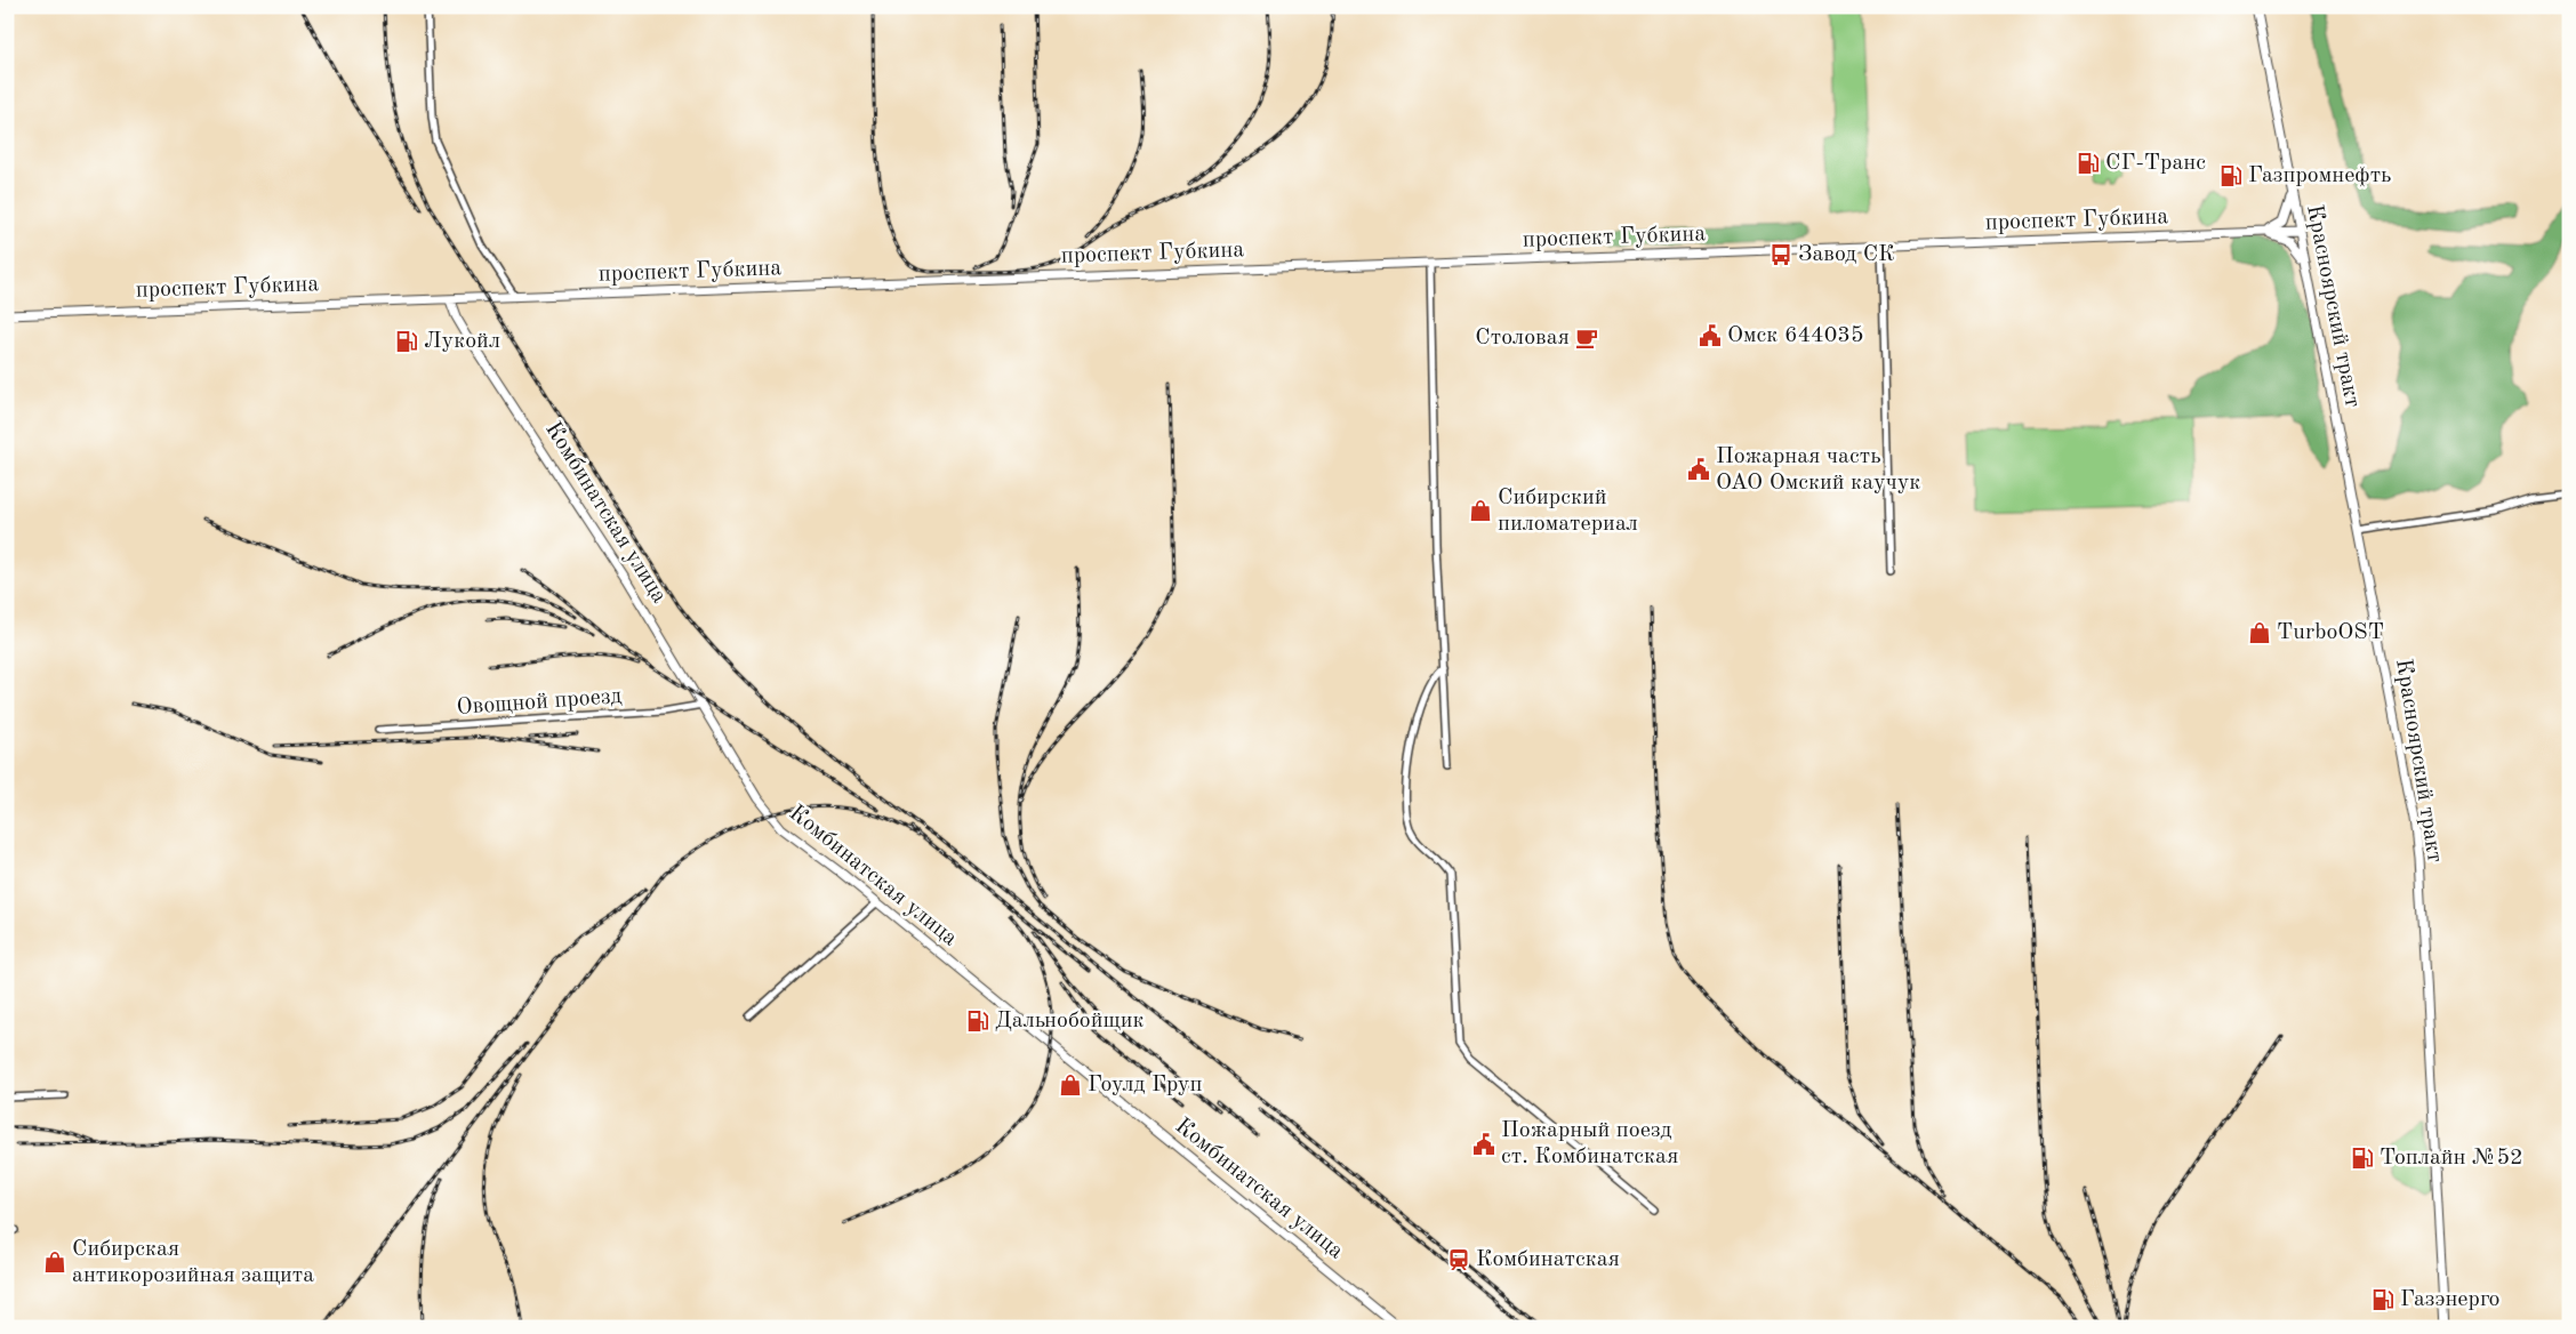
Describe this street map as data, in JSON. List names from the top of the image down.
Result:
{
  "streets": {
    "main road": ["проспект Губкина", "Красноярский тракт", "Комбинатская улица"],
    "street": ["Овощной проезд"]
  },
  "crossings": [
    ["проспект Губкина", "Красноярский тракт"],
    ["проспект Губкина", "Комбинатская улица"],
    ["Комбинатская улица", "Овощной проезд"]
  ],
  "places": {
    "fuel station": [
      "СГ-Транс",
      "Газпромнефть",
      "Лукойл",
      "Дальнобойщик",
      "Топлайн №52",
      "Газэнерго"
    ],
    "bus stop": ["Завод СК"],
    "public building": ["Омск 644035", "Пожарная часть ОАО Омский каучук", "Пожарный поезд ст. Комбинатская"],
    "cafe": ["Столовая"],
    "shop": [
      "Сибирский пиломатериал",
      "TurboOST",
      "Гоулд Груп",
      "Сибирская антикорозийная защита"
    ],
    "station": ["Комбинатская"]
  }
}
